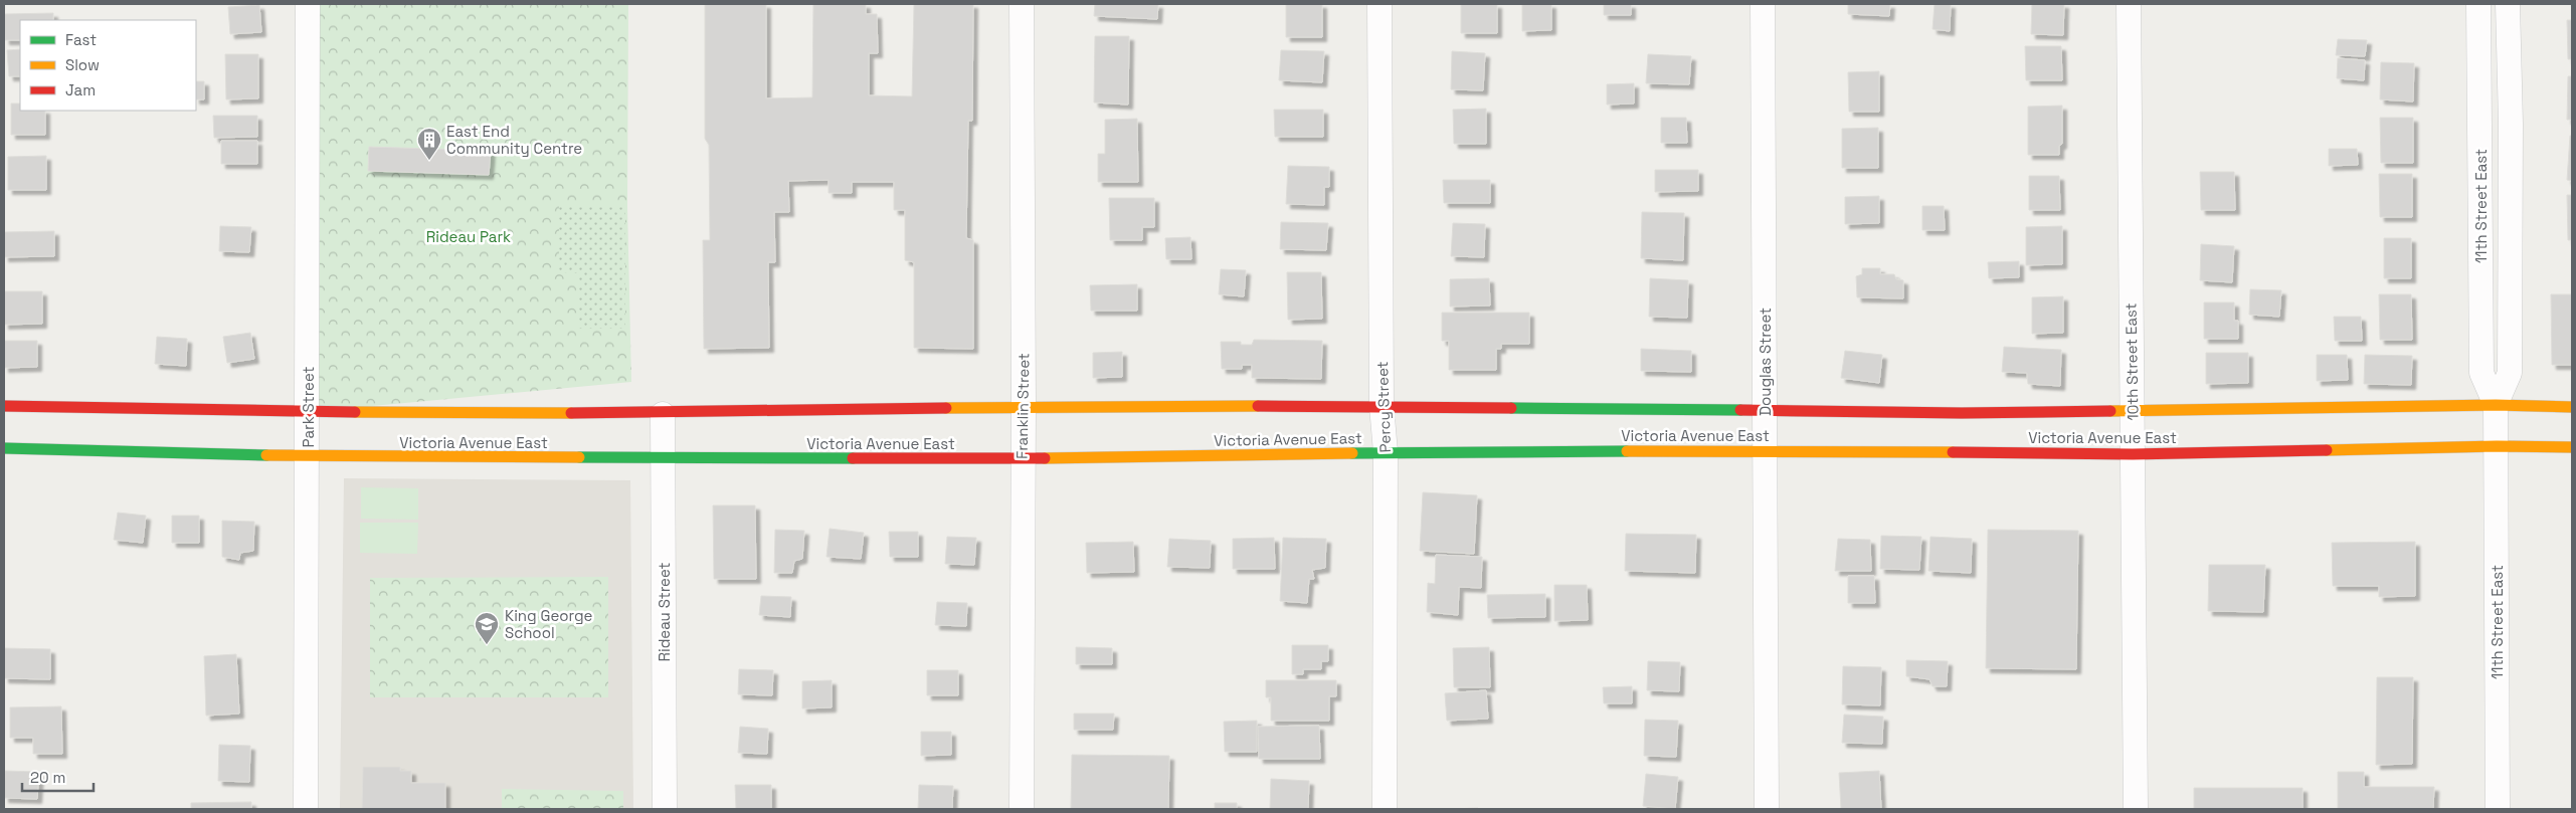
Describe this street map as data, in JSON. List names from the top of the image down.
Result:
{
  "streets": {
    "main road": ["Victoria Avenue East"],
    "street": [
      "11th Street East",
      "Douglas Street",
      "10th Street East",
      "Franklin Street",
      "Park Street",
      "Percy Street",
      "Rideau Street"
    ]
  },
  "crossings": [
    ["11th Street East", "Victoria Avenue East"],
    ["Douglas Street", "Victoria Avenue East"],
    ["10th Street East", "Victoria Avenue East"],
    ["Franklin Street", "Victoria Avenue East"],
    ["Park Street", "Victoria Avenue East"],
    ["Percy Street", "Victoria Avenue East"],
    ["Victoria Avenue East", "Rideau Street"]
  ],
  "parks": ["Rideau Park"],
  "places": {
    "building": ["East End Community Centre"],
    "school or university": ["King George School"]
  },
  "legend": ["Fast", "Slow", "Jam"],
  "scale_bar": "20 m"
}
